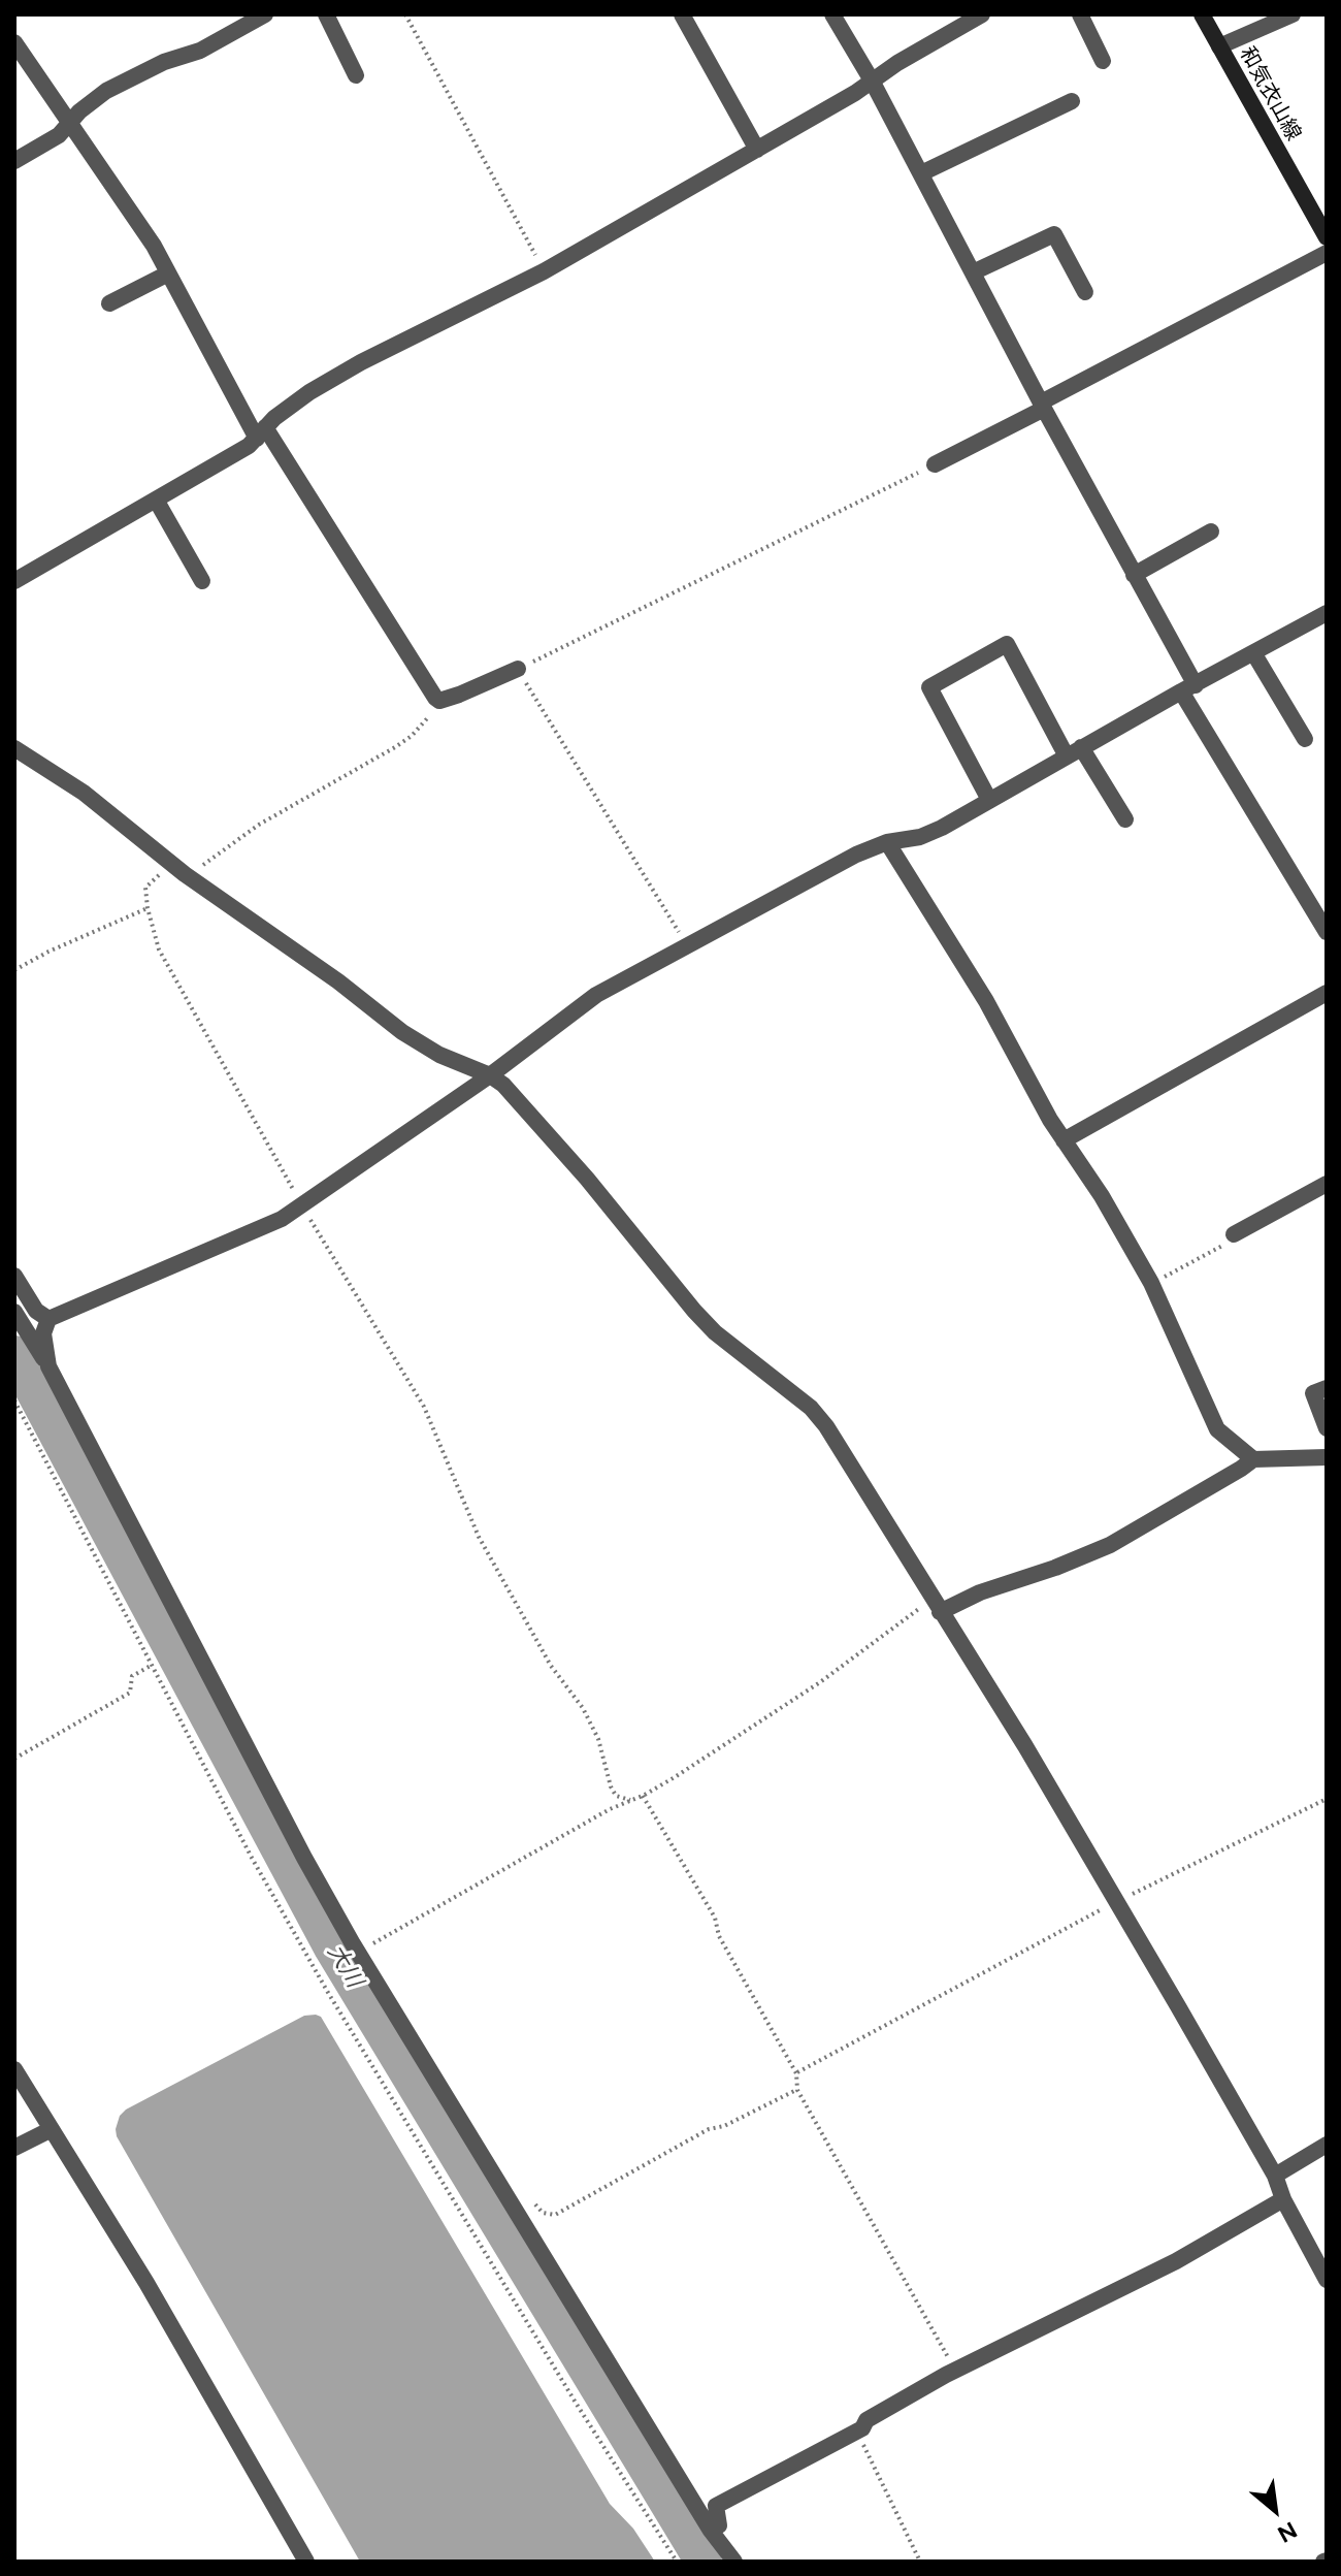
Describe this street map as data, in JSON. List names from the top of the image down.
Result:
{
  "streets": {
    "main road": ["和気衣山線"]
  },
  "water": ["大川"],
  "north": "bottom right"
}
